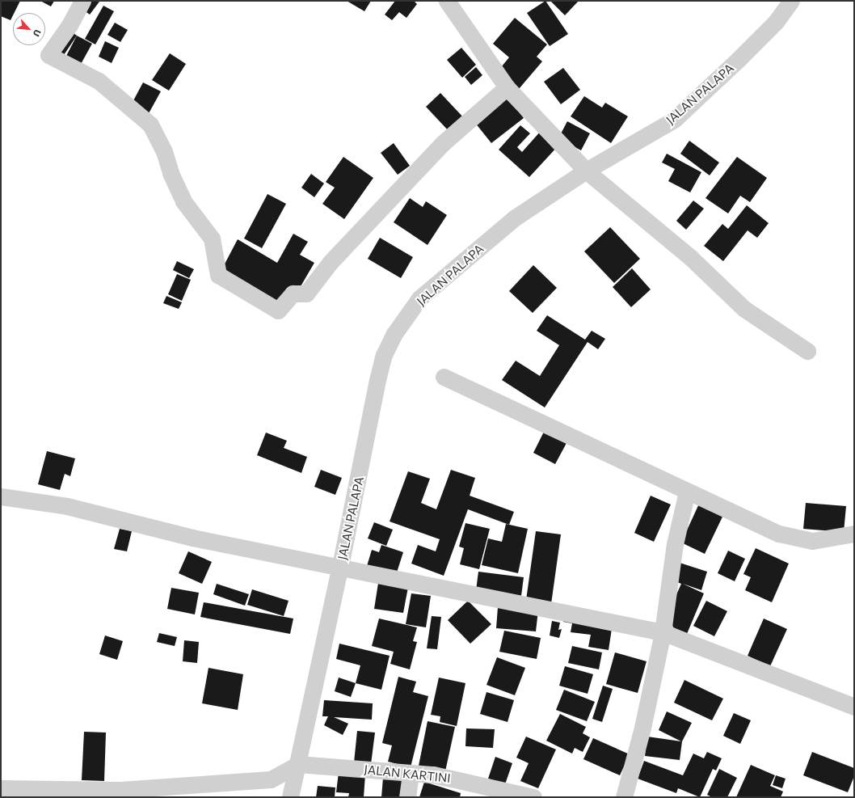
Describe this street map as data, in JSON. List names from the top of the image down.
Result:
{
  "streets": {
    "street": ["JALAN PALAPA", "JALAN KARTINI"]
  },
  "crossings": [
    ["JALAN PALAPA", "JALAN KARTINI"]
  ],
  "north": "bottom right"
}
